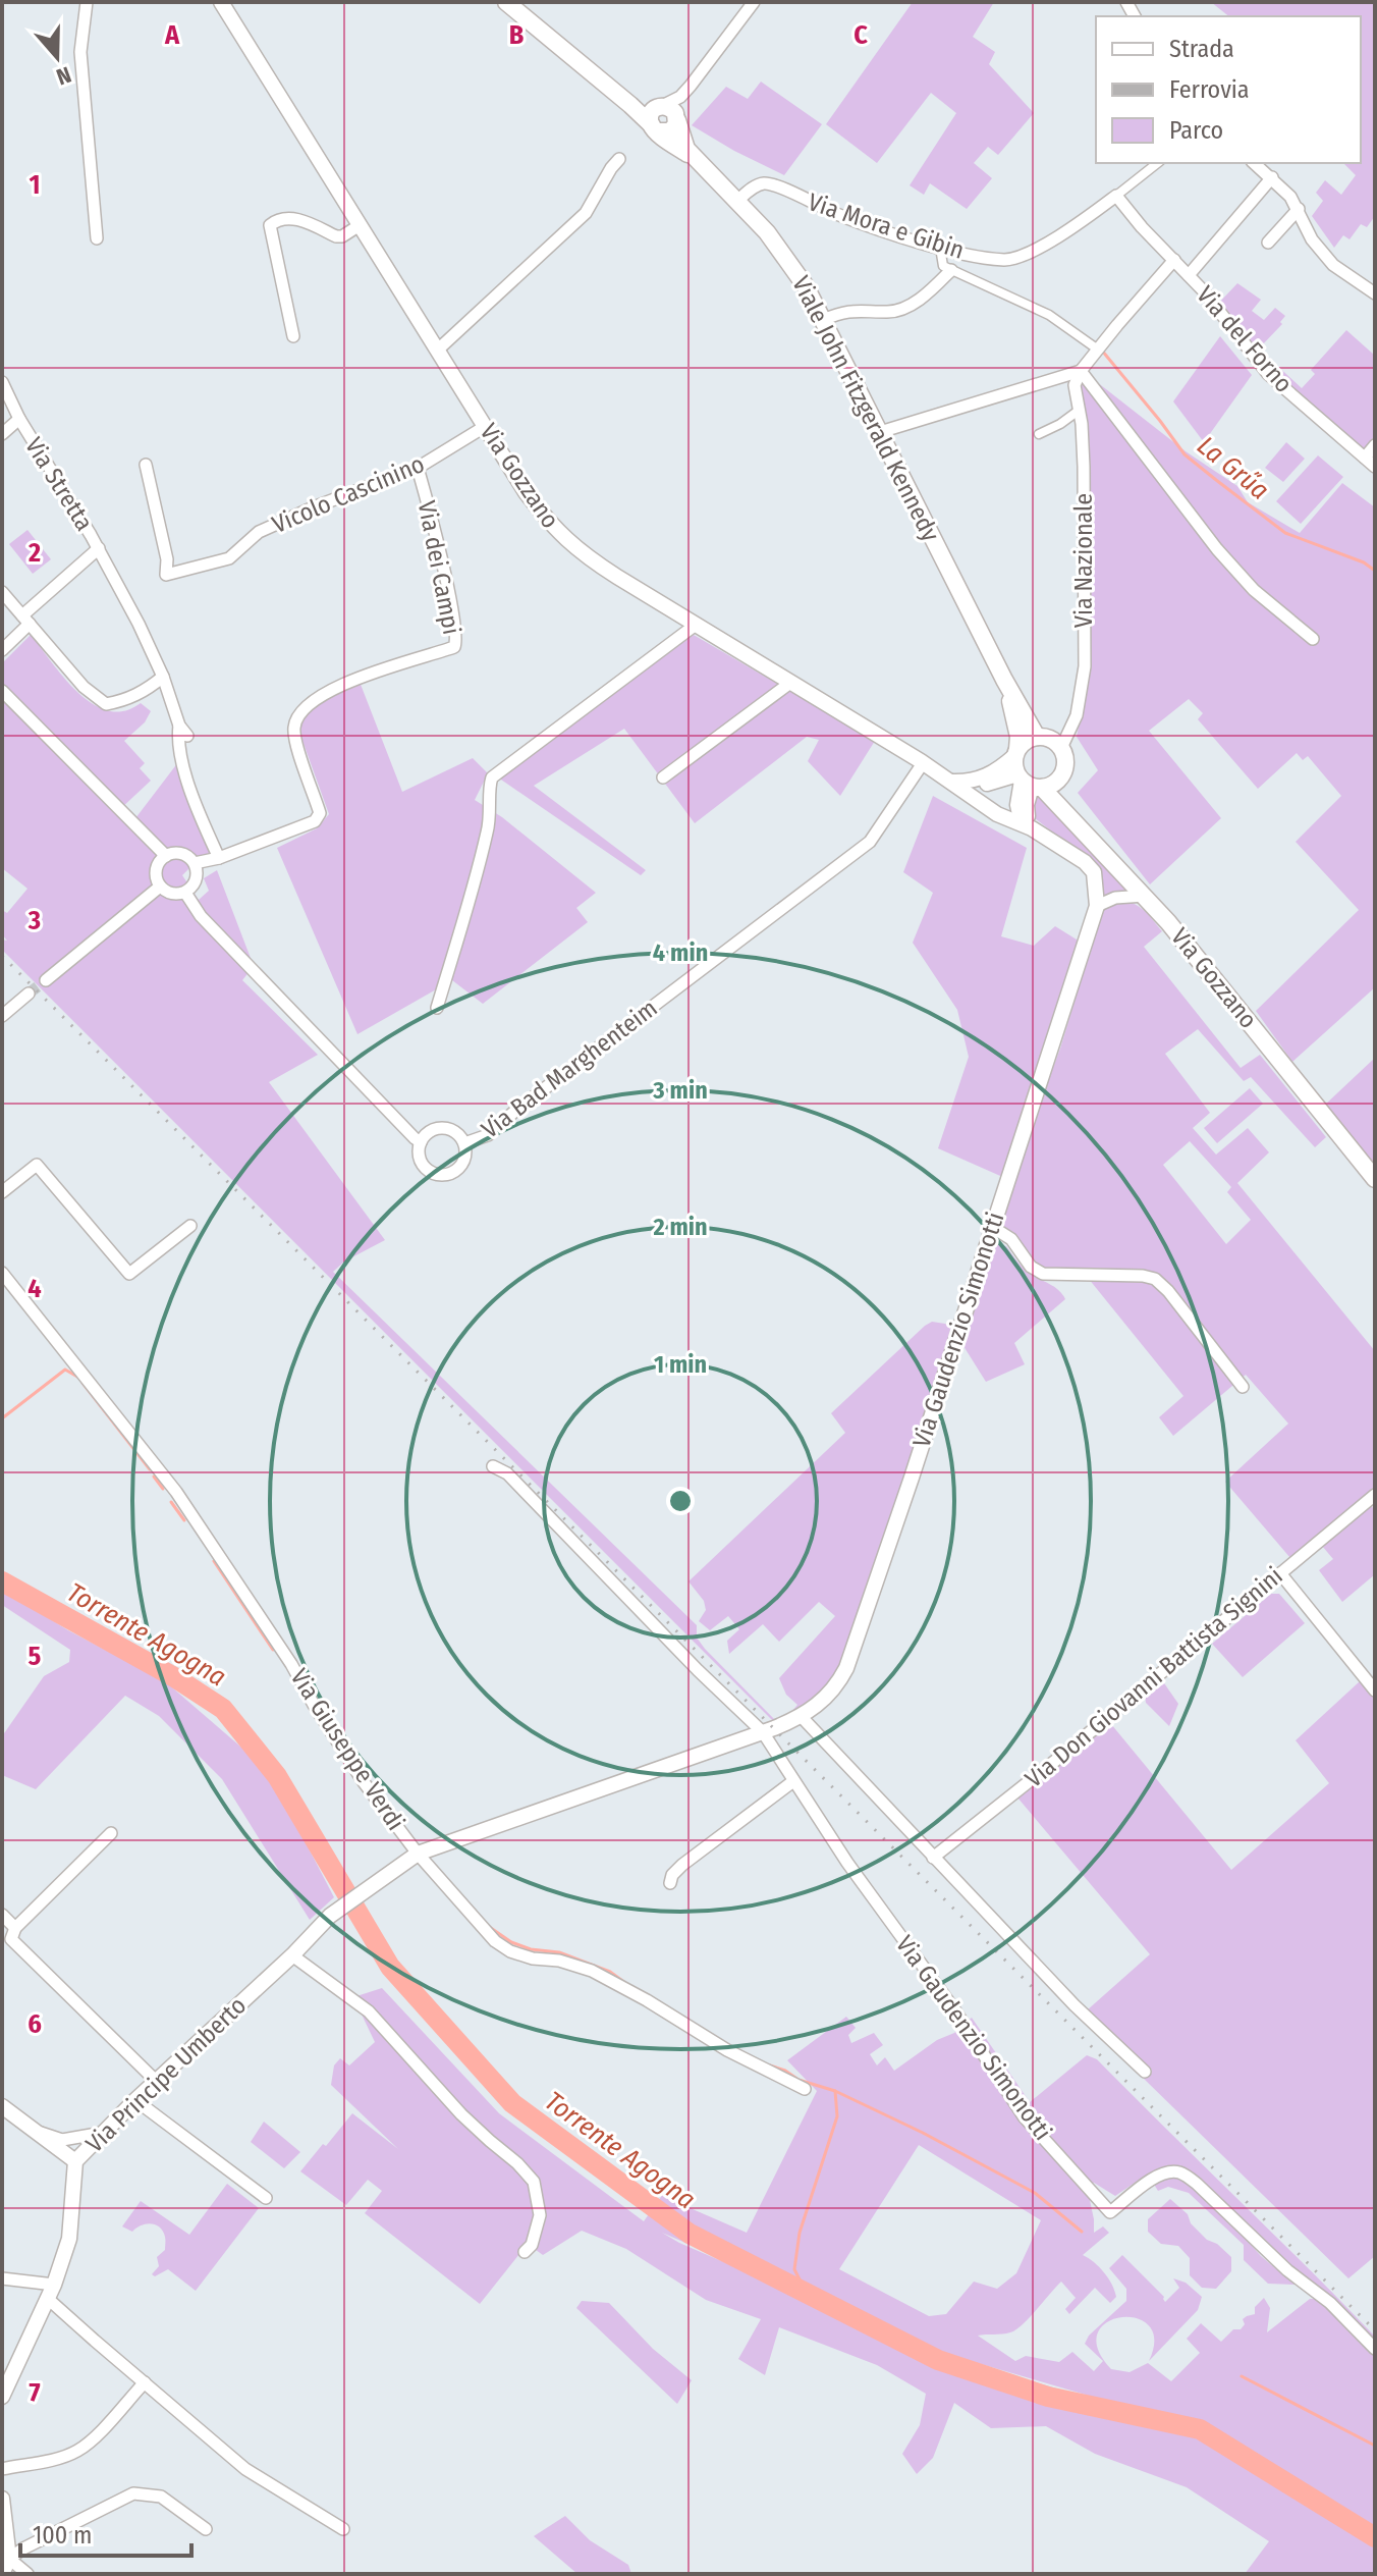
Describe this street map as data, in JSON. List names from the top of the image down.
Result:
{
  "streets": {
    "main road": ["Viale John Fitzgerald Kennedy", "Via Gozzano"],
    "street": [
      "Via Mora e Gibin",
      "Via del Forno",
      "Via Stretta",
      "Vicolo Cascinino",
      "Via Nazionale",
      "Via dei Campi",
      "Via Bad Marghenteim",
      "Via Gaudenzio Simonotti",
      "Via Don Giovanni Battista Signini",
      "Via Giuseppe Verdi",
      "Via Principe Umberto"
    ]
  },
  "crossings": [
    ["Via Mora e Gibin", "Via del Forno"],
    ["Via Mora e Gibin", "Viale John Fitzgerald Kennedy"],
    ["Viale John Fitzgerald Kennedy", "Via Gozzano"],
    ["Viale John Fitzgerald Kennedy", "Via Nazionale"],
    ["Via Gozzano", "Vicolo Cascinino"],
    ["Via Gozzano", "Via Nazionale"],
    ["Via Gozzano", "Via Bad Marghenteim"],
    ["Via Gozzano", "Via Gaudenzio Simonotti"],
    ["Via Stretta", "Via dei Campi"],
    ["Vicolo Cascinino", "Via dei Campi"],
    ["Via Gaudenzio Simonotti", "Via Giuseppe Verdi"],
    ["Via Gaudenzio Simonotti", "Via Principe Umberto"]
  ],
  "water": ["La Grűa", "Torrente Agogna"],
  "legend": ["Strada", "Ferrovia", "Parco"],
  "scale_bar": "100 m",
  "north": "bottom",
  "grid": {
    "columns": ["A", "B", "C"],
    "rows": [
      "1",
      "2",
      "3",
      "4",
      "5",
      "6",
      "7"
    ]
  },
  "rings": [
    "4 min",
    "3 min",
    "2 min",
    "1 min"
  ]
}
